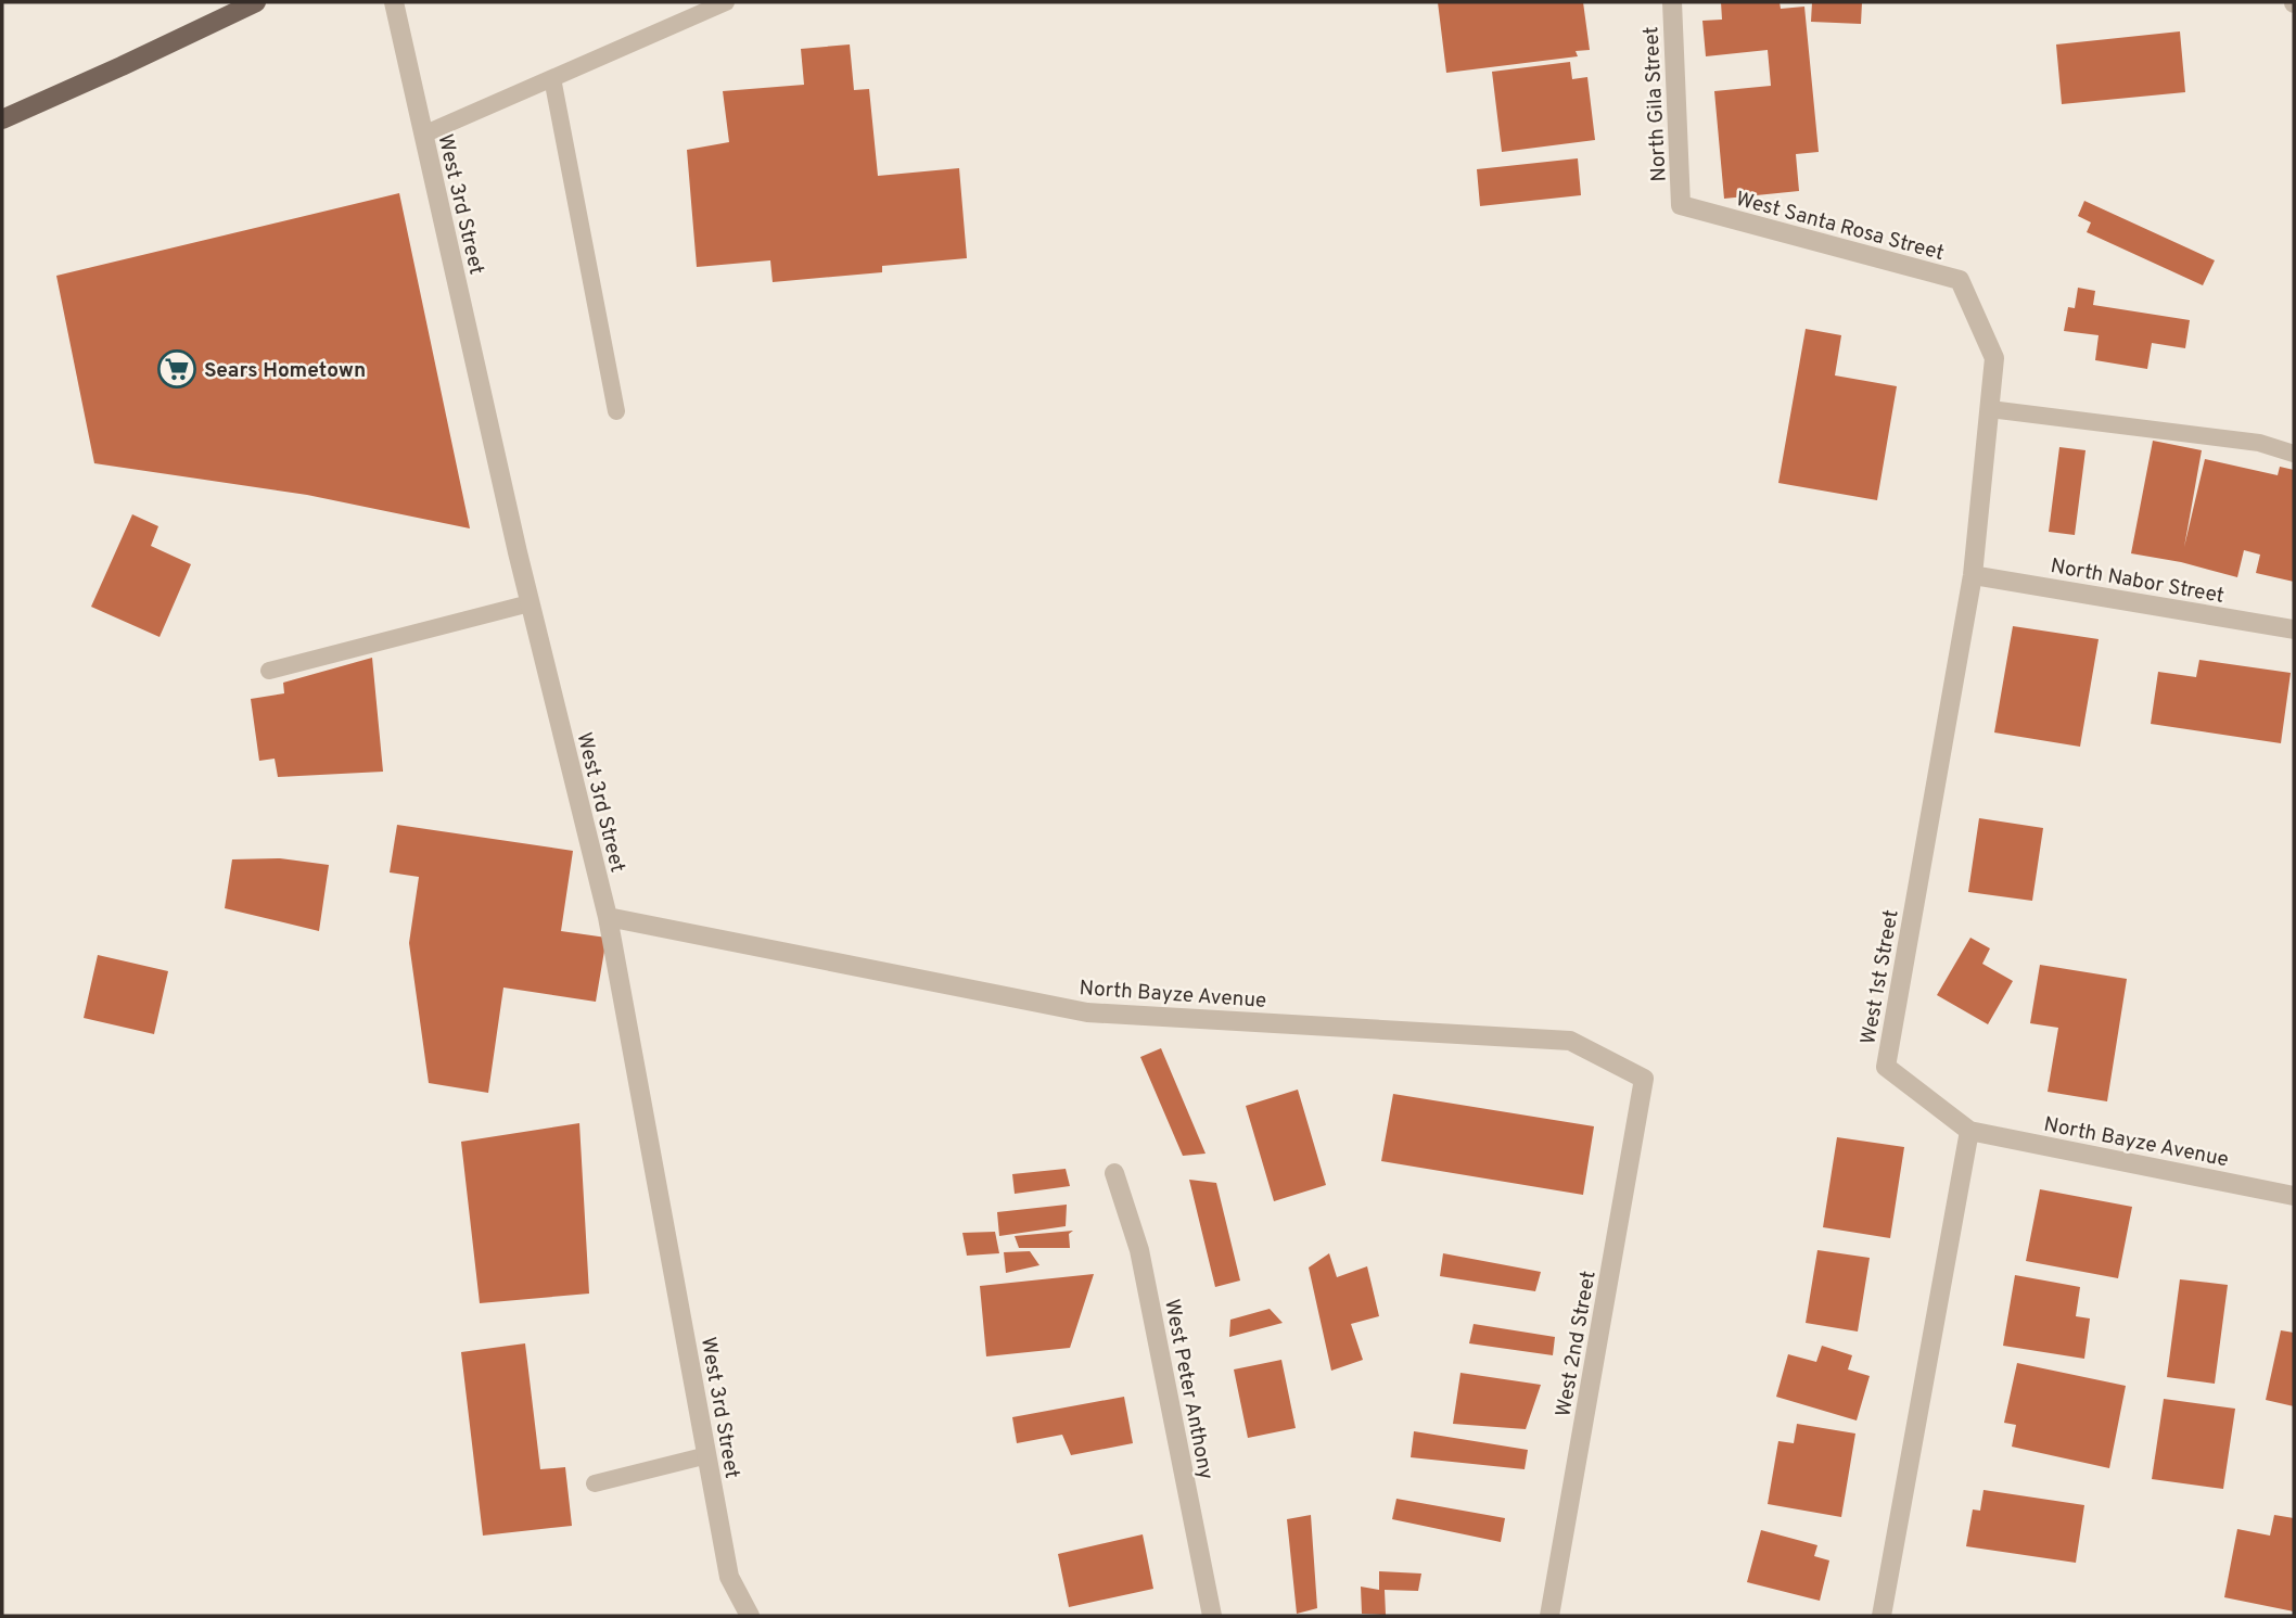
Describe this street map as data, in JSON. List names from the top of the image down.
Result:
{
  "streets": {
    "street": [
      "North Gila Street",
      "West 3rd Street",
      "West Santa Rosa Street",
      "North Nabor Street",
      "West 1st Street",
      "North Bayze Avenue",
      "West 2nd Street",
      "West Peter Anthony"
    ]
  },
  "crossings": [
    ["North Gila Street", "West Santa Rosa Street"],
    ["West 3rd Street", "North Bayze Avenue"],
    ["West Santa Rosa Street", "North Nabor Street"],
    ["West Santa Rosa Street", "West 1st Street"],
    ["North Nabor Street", "West 1st Street"],
    ["West 1st Street", "North Bayze Avenue"],
    ["North Bayze Avenue", "West 2nd Street"]
  ],
  "places": {
    "supermarket": ["Sears Hometown"]
  }
}
